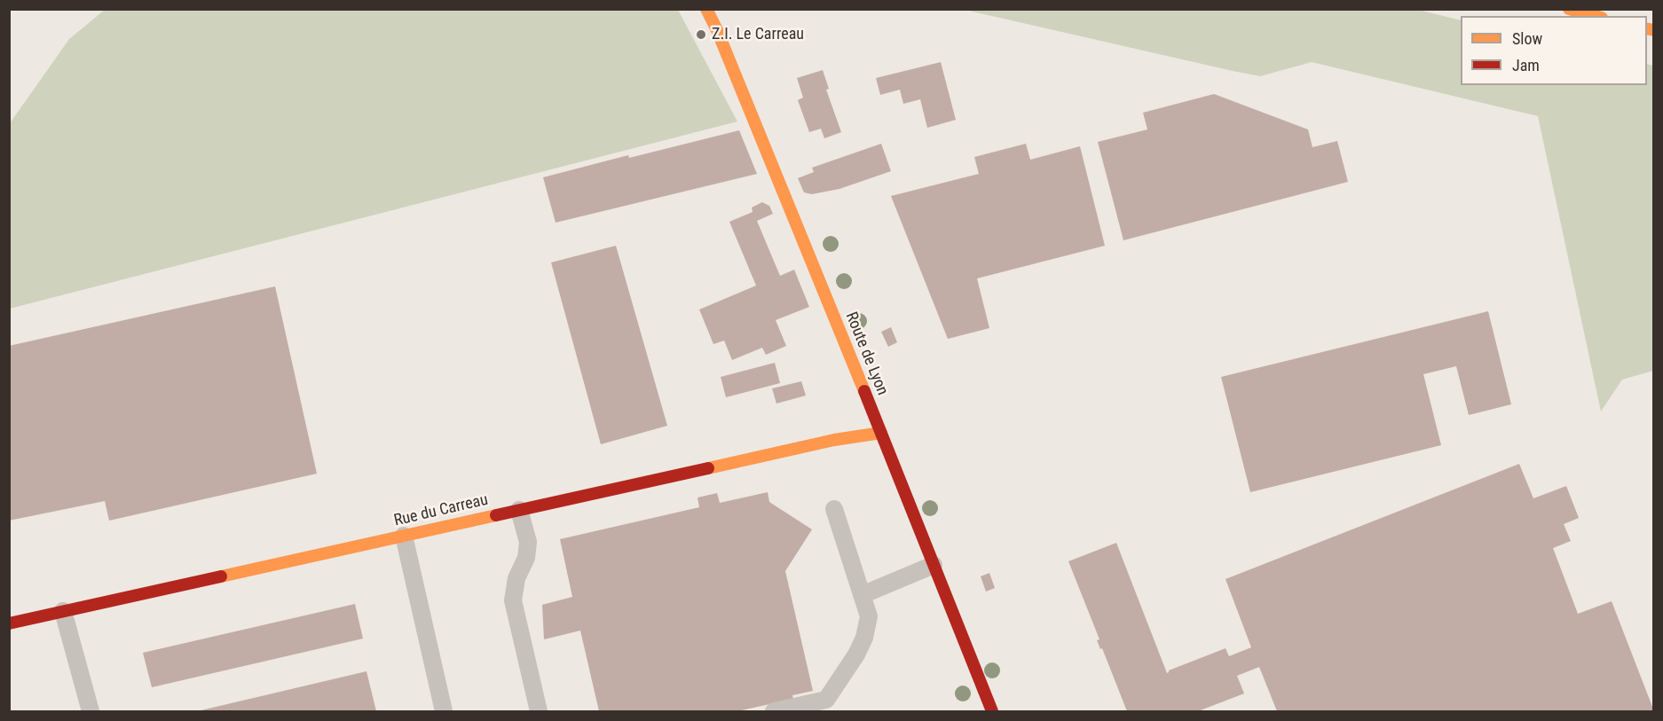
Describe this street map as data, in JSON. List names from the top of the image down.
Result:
{
  "streets": {
    "main road": ["Route de Lyon", "Rue du Carreau"]
  },
  "crossings": [
    ["Route de Lyon", "Rue du Carreau"]
  ],
  "places": ["Z.I. Le Carreau"],
  "legend": ["Slow", "Jam"]
}
